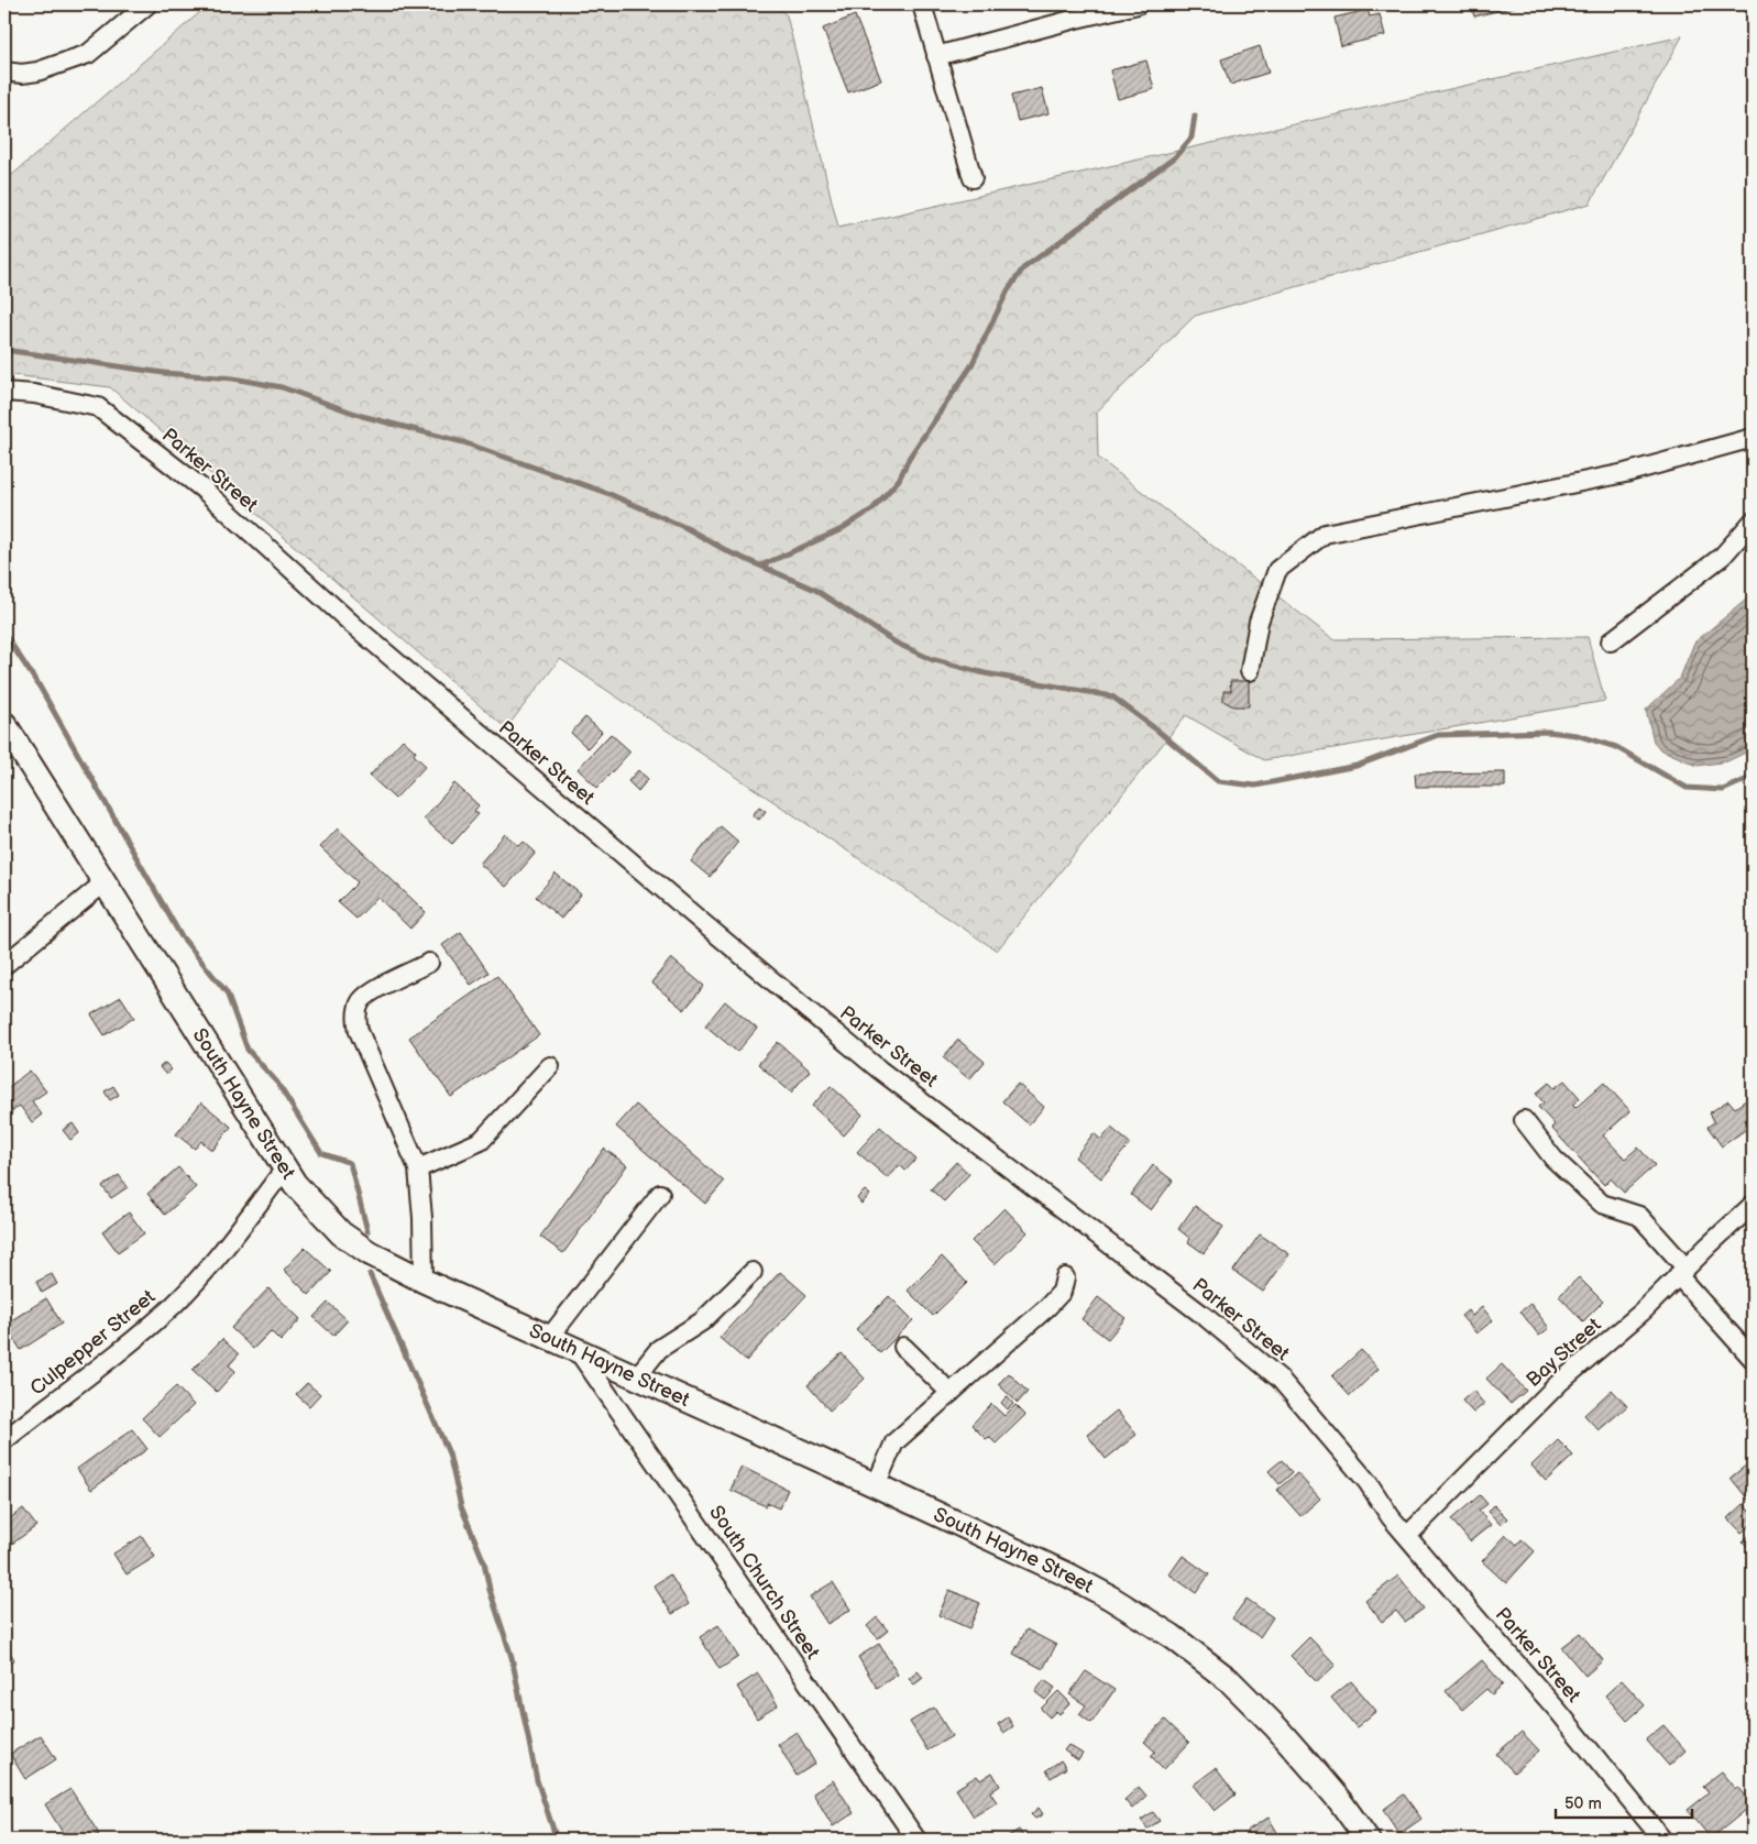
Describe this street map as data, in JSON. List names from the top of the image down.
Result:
{
  "streets": {
    "main road": ["South Hayne Street"],
    "street": [
      "Parker Street",
      "Culpepper Street",
      "Bay Street",
      "South Church Street"
    ]
  },
  "crossings": [
    ["Parker Street", "Bay Street"],
    ["South Hayne Street", "Culpepper Street"],
    ["South Hayne Street", "South Church Street"]
  ],
  "scale_bar": "50 m"
}
